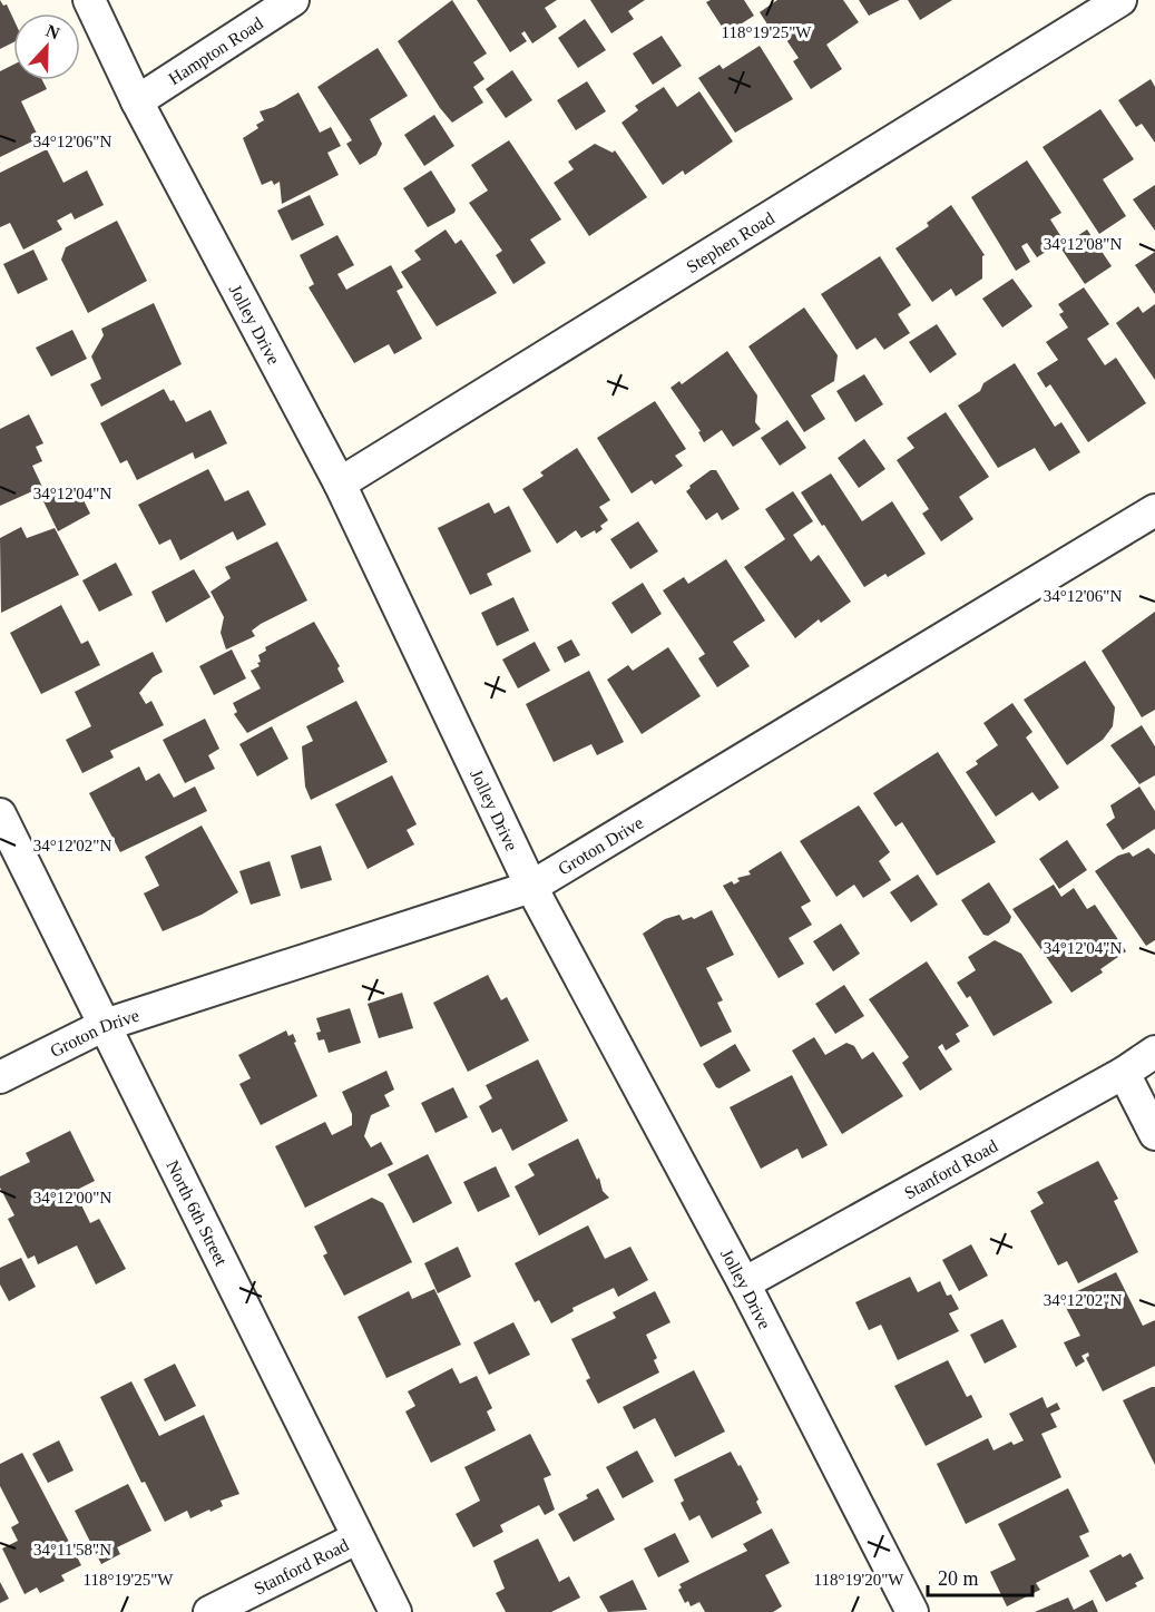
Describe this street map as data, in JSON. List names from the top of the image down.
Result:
{
  "streets": {
    "street": [
      "Hampton Road",
      "Stephen Road",
      "Jolley Drive",
      "Groton Drive",
      "Stanford Road",
      "North 6th Street"
    ]
  },
  "crossings": [
    ["Hampton Road", "Jolley Drive"],
    ["Stephen Road", "Jolley Drive"],
    ["Jolley Drive", "Groton Drive"],
    ["Jolley Drive", "Stanford Road"],
    ["Groton Drive", "North 6th Street"],
    ["Stanford Road", "North 6th Street"]
  ],
  "scale_bar": "20 m",
  "north": "top",
  "coordinates": [
    "118°19'25\"W",
    "34°12'06\"N",
    "34°12'08\"N",
    "34°12'04\"N",
    "34°12'02\"N",
    "34°12'00\"N",
    "34°11'58\"N",
    "118°19'20\"W"
  ]
}
